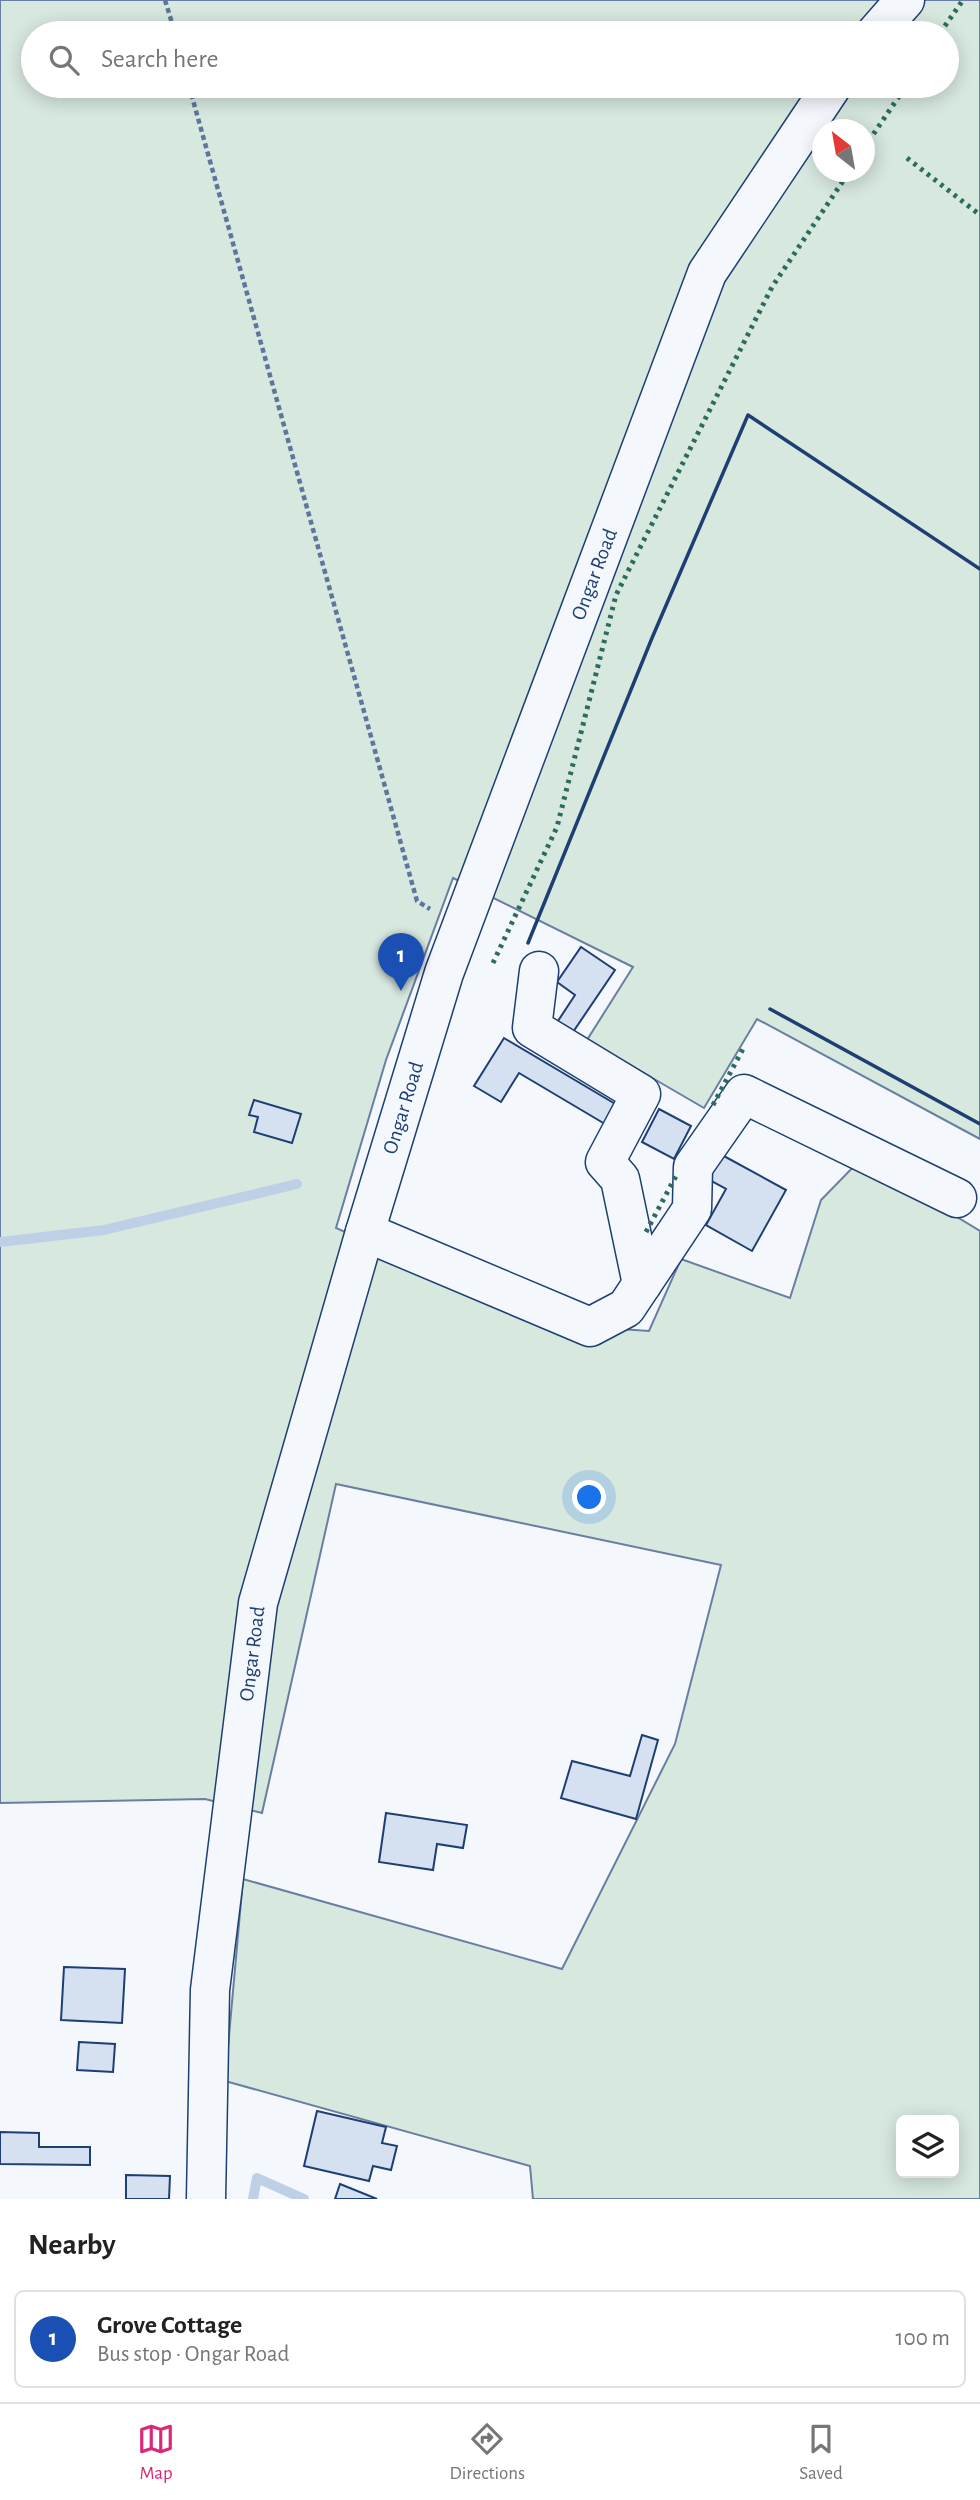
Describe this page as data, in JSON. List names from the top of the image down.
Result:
{
  "streets": {
    "main road": ["Ongar Road"]
  },
  "north": "top left",
  "page": {
    "search": "Search here",
    "pins": "1",
    "heading": "Nearby",
    "list": [
      {
        "mark": "1",
        "name": "Grove Cottage",
        "note": "Bus stop · Ongar Road",
        "value": "100 m"
      }
    ],
    "nav": ["Map", "Directions", "Saved"]
  }
}
